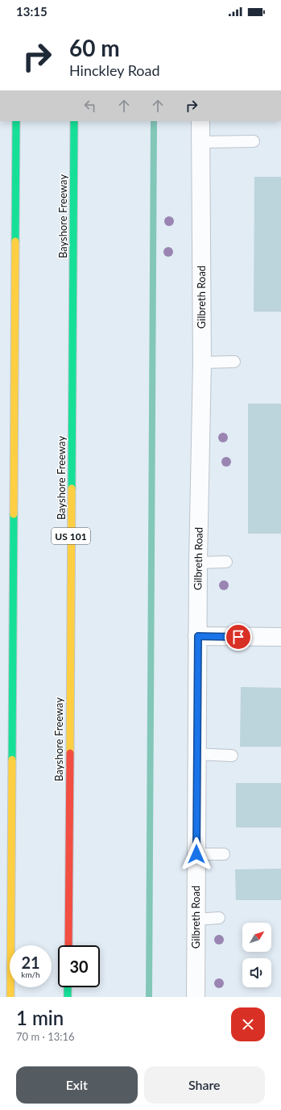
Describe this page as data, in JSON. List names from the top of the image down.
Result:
{
  "streets": {
    "highway": ["Bayshore Freeway", "US 101"],
    "street": ["Gilbreth Road"]
  },
  "north": "top right",
  "page": {
    "status": "13:15",
    "turn": ["60 m", "Hinckley Road"],
    "speed": "21 km/h",
    "limit": "30",
    "heading": ["1 min", "70 m · 13:16"],
    "buttons": ["Exit", "Share"]
  }
}
